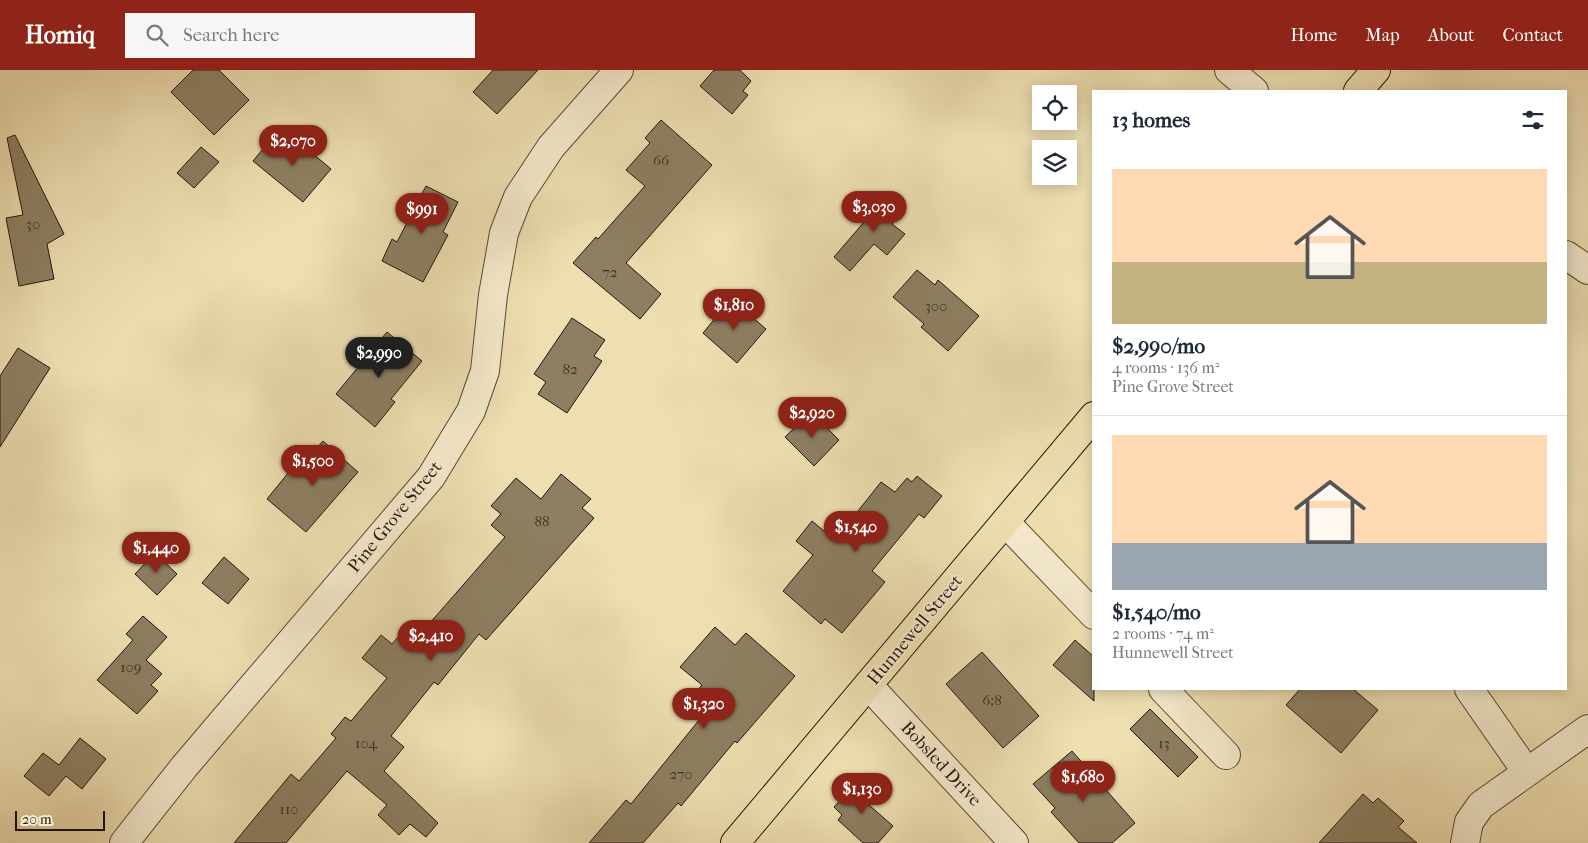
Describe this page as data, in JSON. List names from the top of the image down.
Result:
{
  "streets": {
    "main road": ["Hunnewell Street"],
    "street": ["Pine Grove Street", "Bobsled Drive"]
  },
  "crossings": [
    ["Hunnewell Street", "Bobsled Drive"]
  ],
  "house_numbers": [
    "66",
    "30",
    "72",
    "300",
    "82",
    "88",
    "109",
    "6;8",
    "104",
    "13",
    "270",
    "110"
  ],
  "scale_bar": "20 m",
  "page": {
    "header": "Homiq",
    "search": "Search here",
    "nav": [
      "Home",
      "Map",
      "About",
      "Contact"
    ],
    "heading": "13 homes",
    "price": [
      "$2,070",
      "$3,030",
      "$991",
      "$1,810",
      "$2,990",
      "$2,920",
      "$1,500",
      "$1,540",
      "$1,440",
      "$2,410",
      "$1,320",
      "$1,680",
      "$1,130"
    ],
    "list": [
      {
        "name": "$2,990/mo",
        "note": "4 rooms · 136 m² · Pine Grove Street"
      },
      {
        "name": "$1,540/mo",
        "note": "2 rooms · 74 m² · Hunnewell Street"
      }
    ],
    "scale": "20 m"
  }
}
